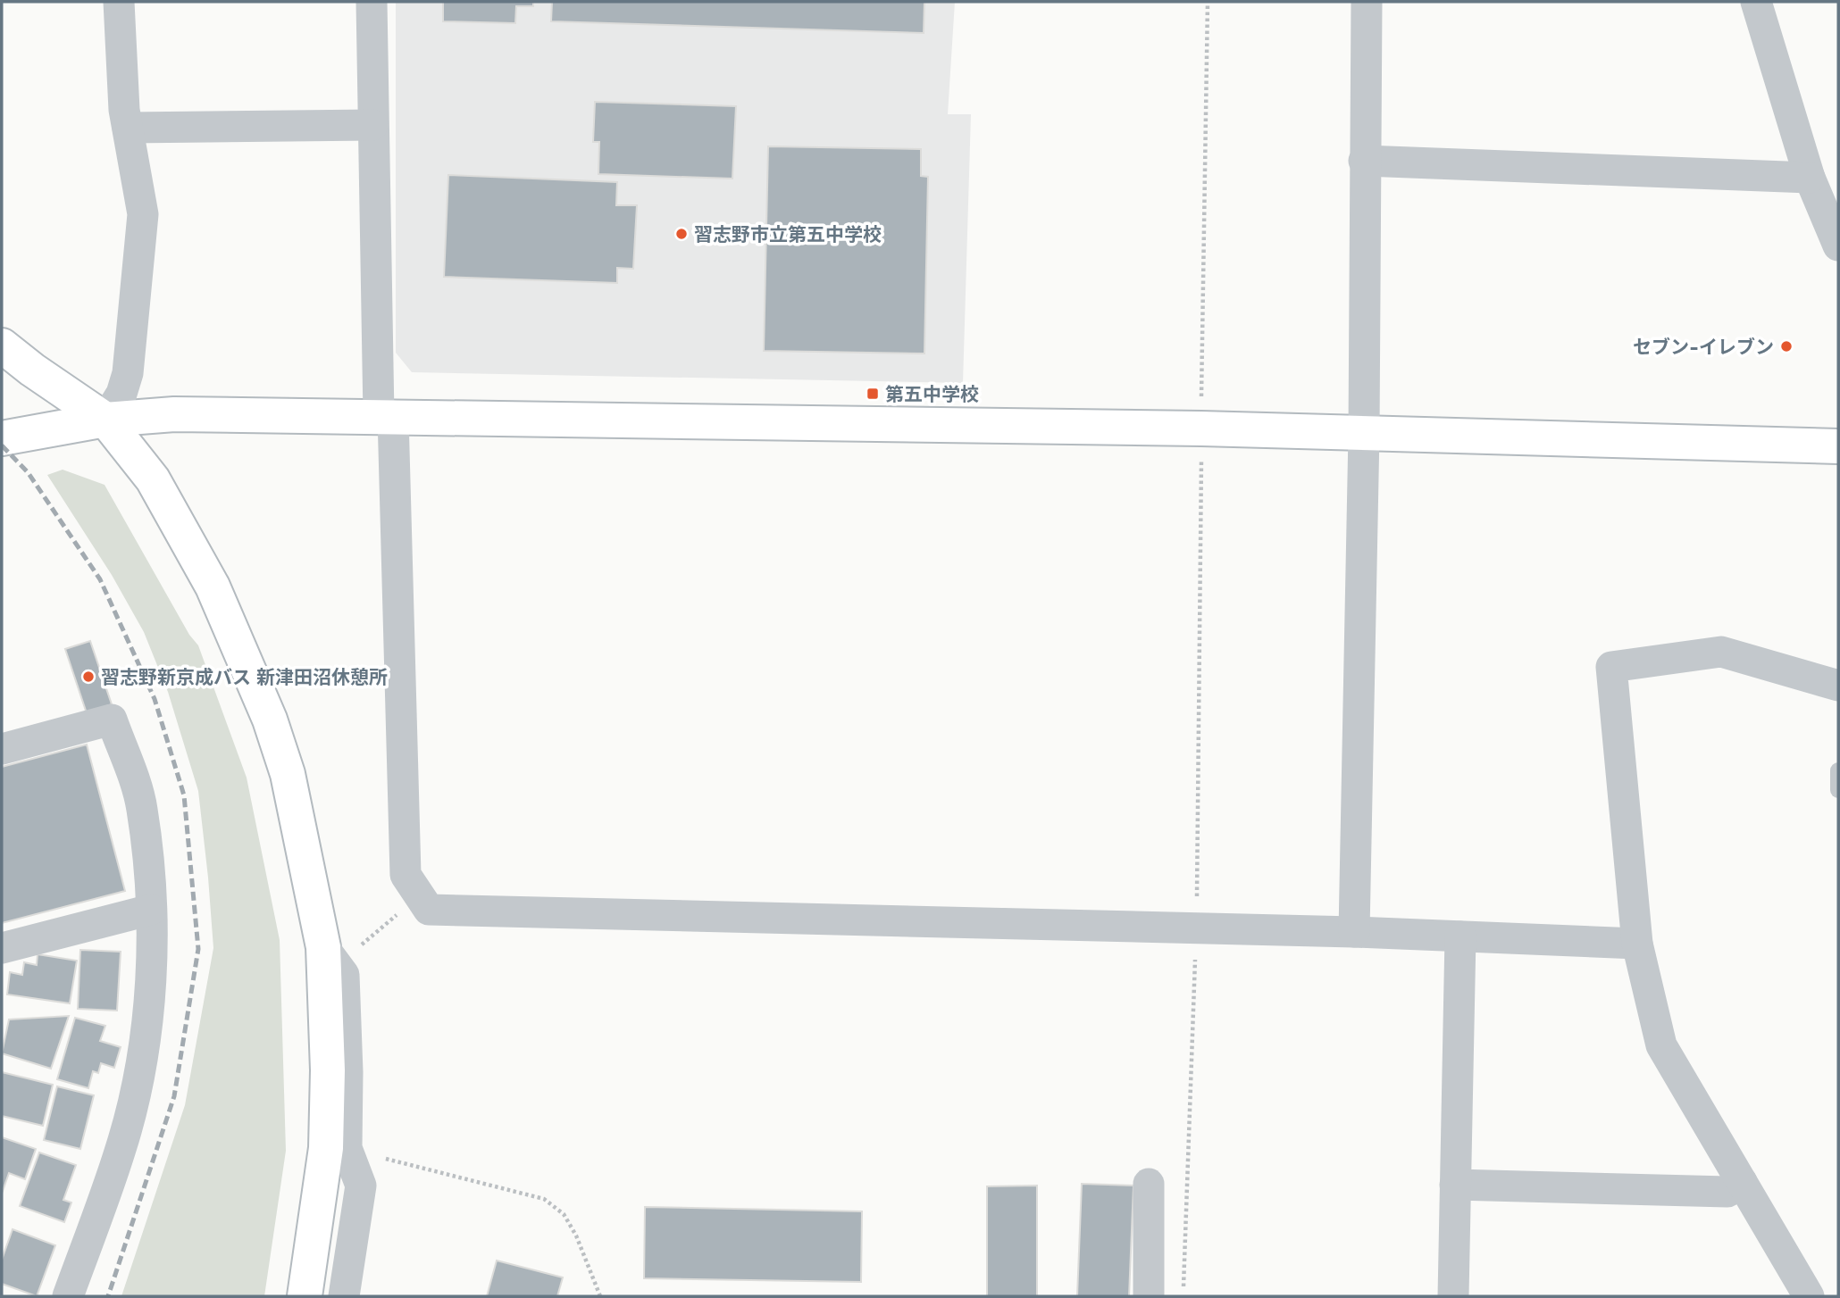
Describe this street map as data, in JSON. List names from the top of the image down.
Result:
{
  "places": {
    "other": ["習志野市立第五中学校", "セブン-イレブン", "習志野新京成バス 新津田沼休憩所"],
    "transit": ["第五中学校"]
  }
}
